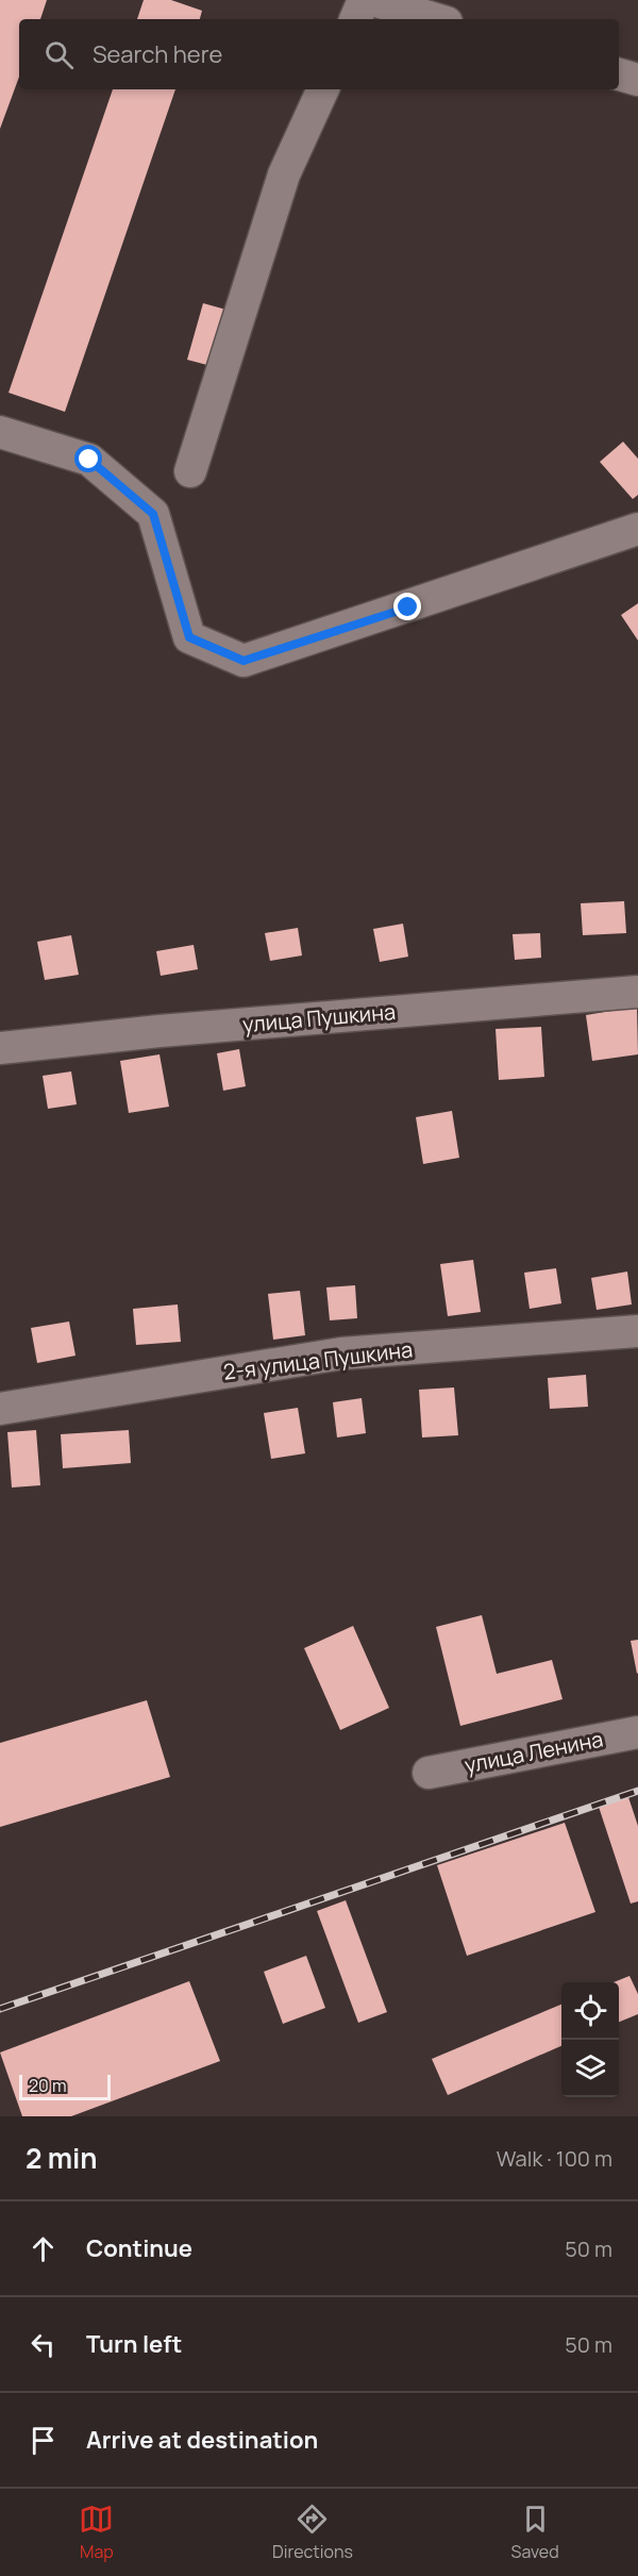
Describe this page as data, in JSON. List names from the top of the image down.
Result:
{
  "streets": {
    "street": ["улица Пушкина", "2-я улица Пушкина", "улица Ленина"]
  },
  "scale_bar": "20 m",
  "page": {
    "search": "Search here",
    "scale": "20 m",
    "heading": ["2 min", "Walk · 100 m"],
    "list": [
      ["Continue", "50 m"],
      ["Turn left", "50 m"],
      "Arrive at destination"
    ],
    "nav": ["Map", "Directions", "Saved"]
  }
}
